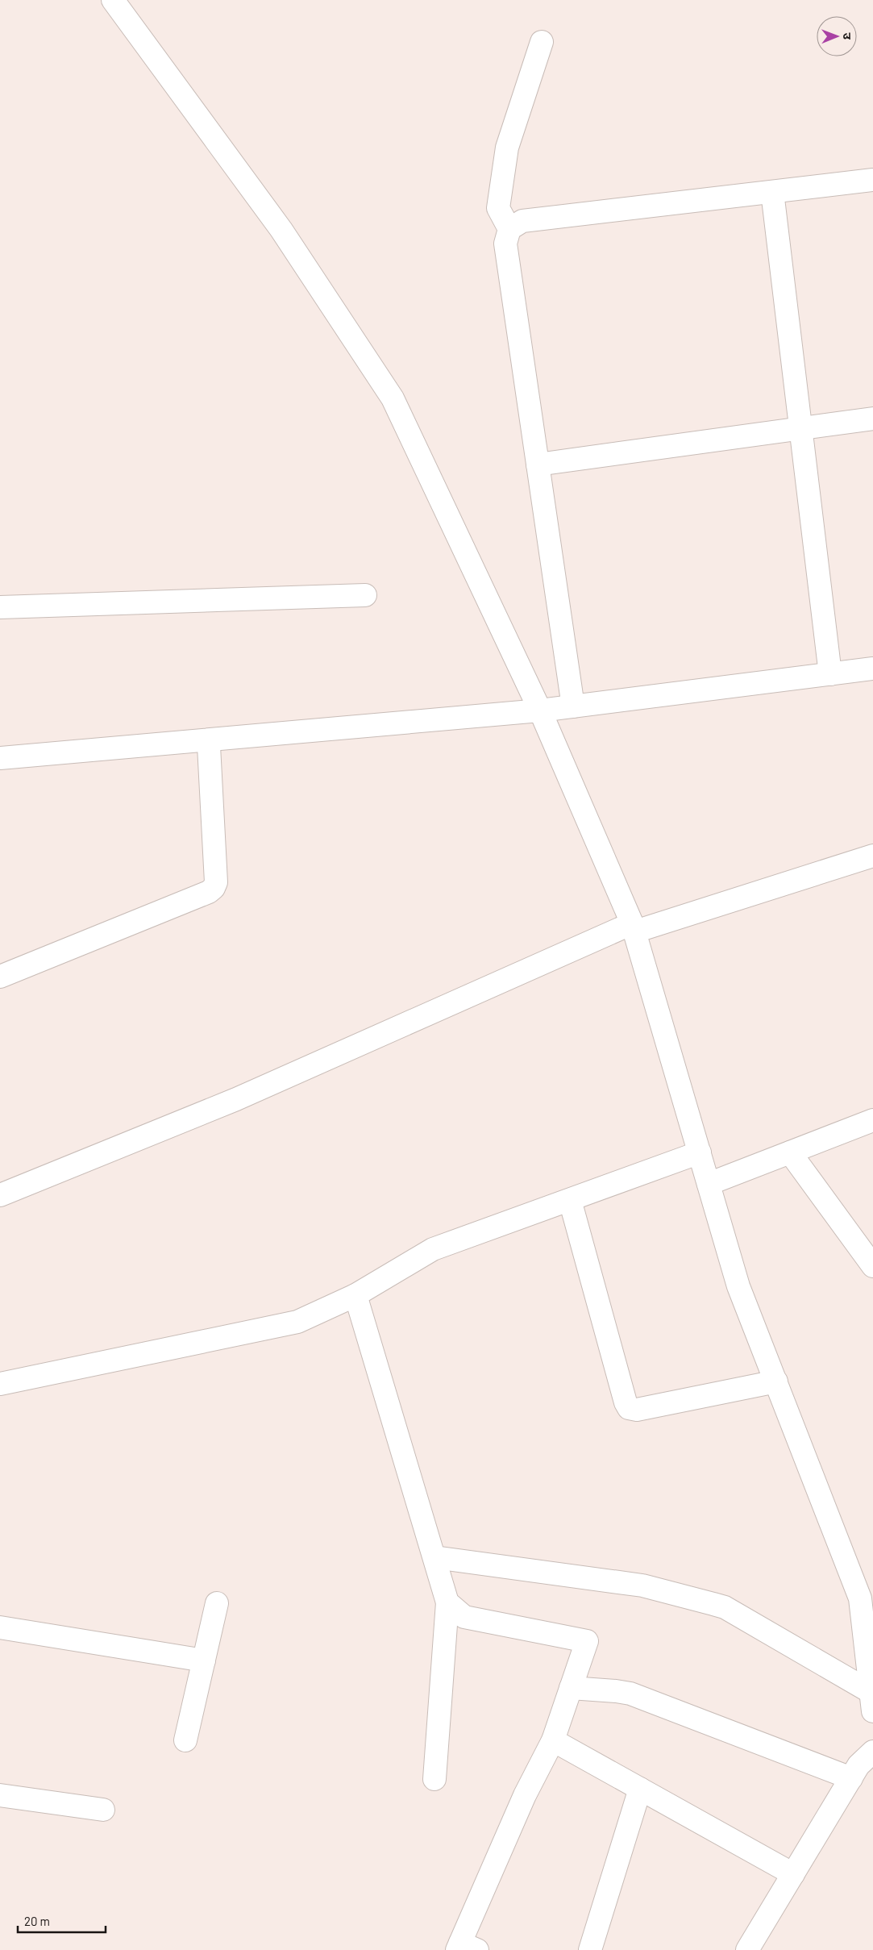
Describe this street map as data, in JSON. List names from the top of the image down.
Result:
{
  "scale_bar": "20 m",
  "north": "right"
}
